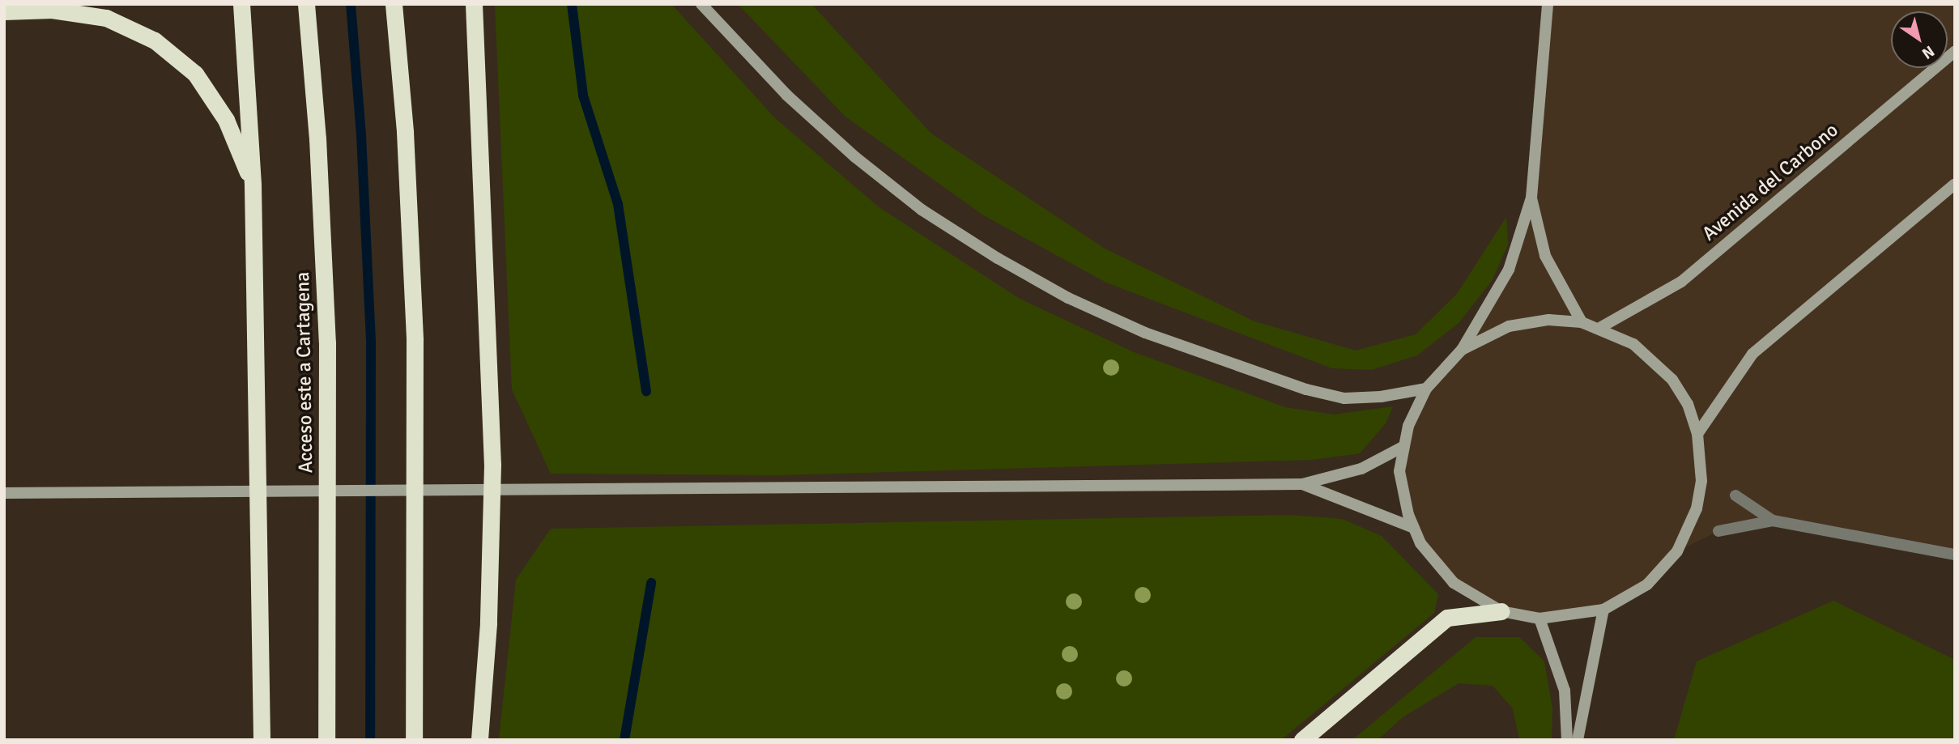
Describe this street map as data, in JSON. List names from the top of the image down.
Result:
{
  "streets": {
    "highway": ["Acceso este a Cartagena"],
    "main road": ["Avenida del Carbono"]
  },
  "north": "bottom right"
}
